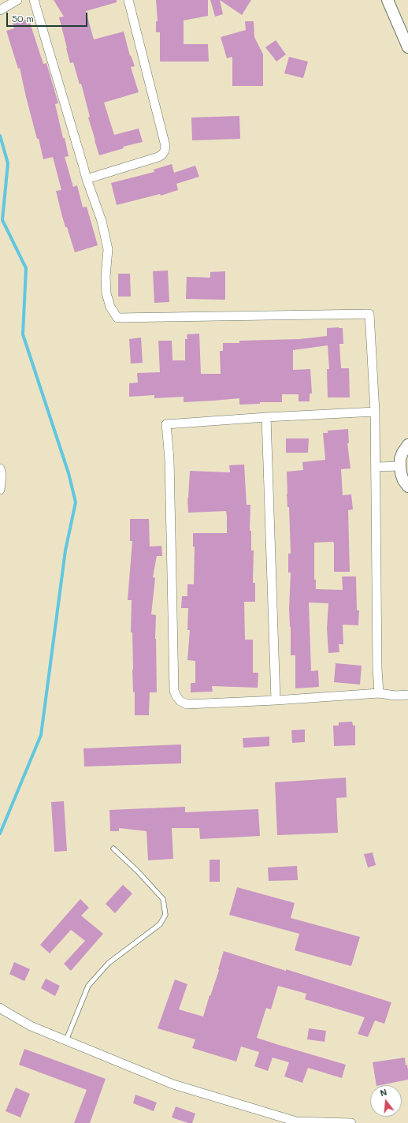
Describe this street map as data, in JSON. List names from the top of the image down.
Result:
{
  "scale_bar": "50 m",
  "north": "top"
}
